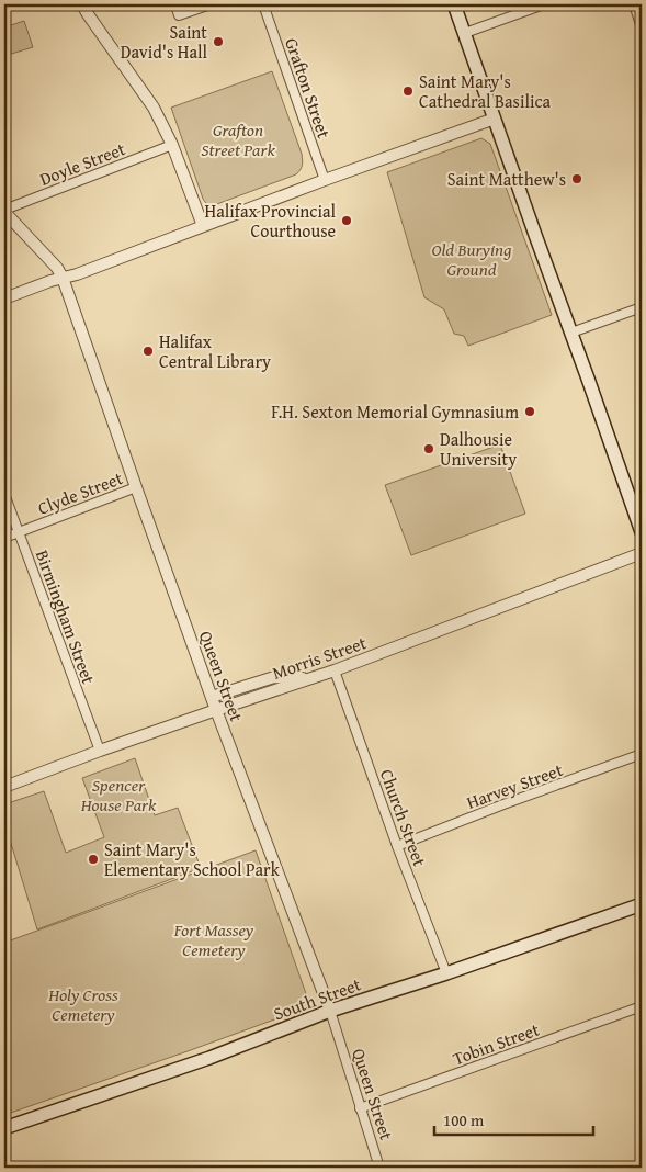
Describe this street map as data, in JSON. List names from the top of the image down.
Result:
{
  "streets": {
    "main road": ["South Street"],
    "street": [
      "Grafton Street",
      "Doyle Street",
      "Clyde Street",
      "Birmingham Street",
      "Morris Street",
      "Queen Street",
      "Harvey Street",
      "Church Street",
      "Tobin Street"
    ]
  },
  "crossings": [
    ["Doyle Street", "Queen Street"],
    ["Clyde Street", "Birmingham Street"],
    ["Clyde Street", "Queen Street"],
    ["Birmingham Street", "Morris Street"],
    ["Morris Street", "Queen Street"],
    ["Morris Street", "Church Street"],
    ["Queen Street", "South Street"],
    ["Queen Street", "Tobin Street"],
    ["Harvey Street", "Church Street"],
    ["Church Street", "South Street"]
  ],
  "parks": [
    "Grafton Street Park",
    "Old Burying Ground",
    "Spencer House Park",
    "Fort Massey Cemetery",
    "Holy Cross Cemetery"
  ],
  "places": [
    "Saint David's Hall",
    "Saint Mary's Cathedral Basilica",
    "Saint Matthew's",
    "Halifax Provincial Courthouse",
    "Halifax Central Library",
    "F.H. Sexton Memorial Gymnasium",
    "Dalhousie University",
    "Saint Mary's Elementary School Park"
  ],
  "scale_bar": "100 m"
}
